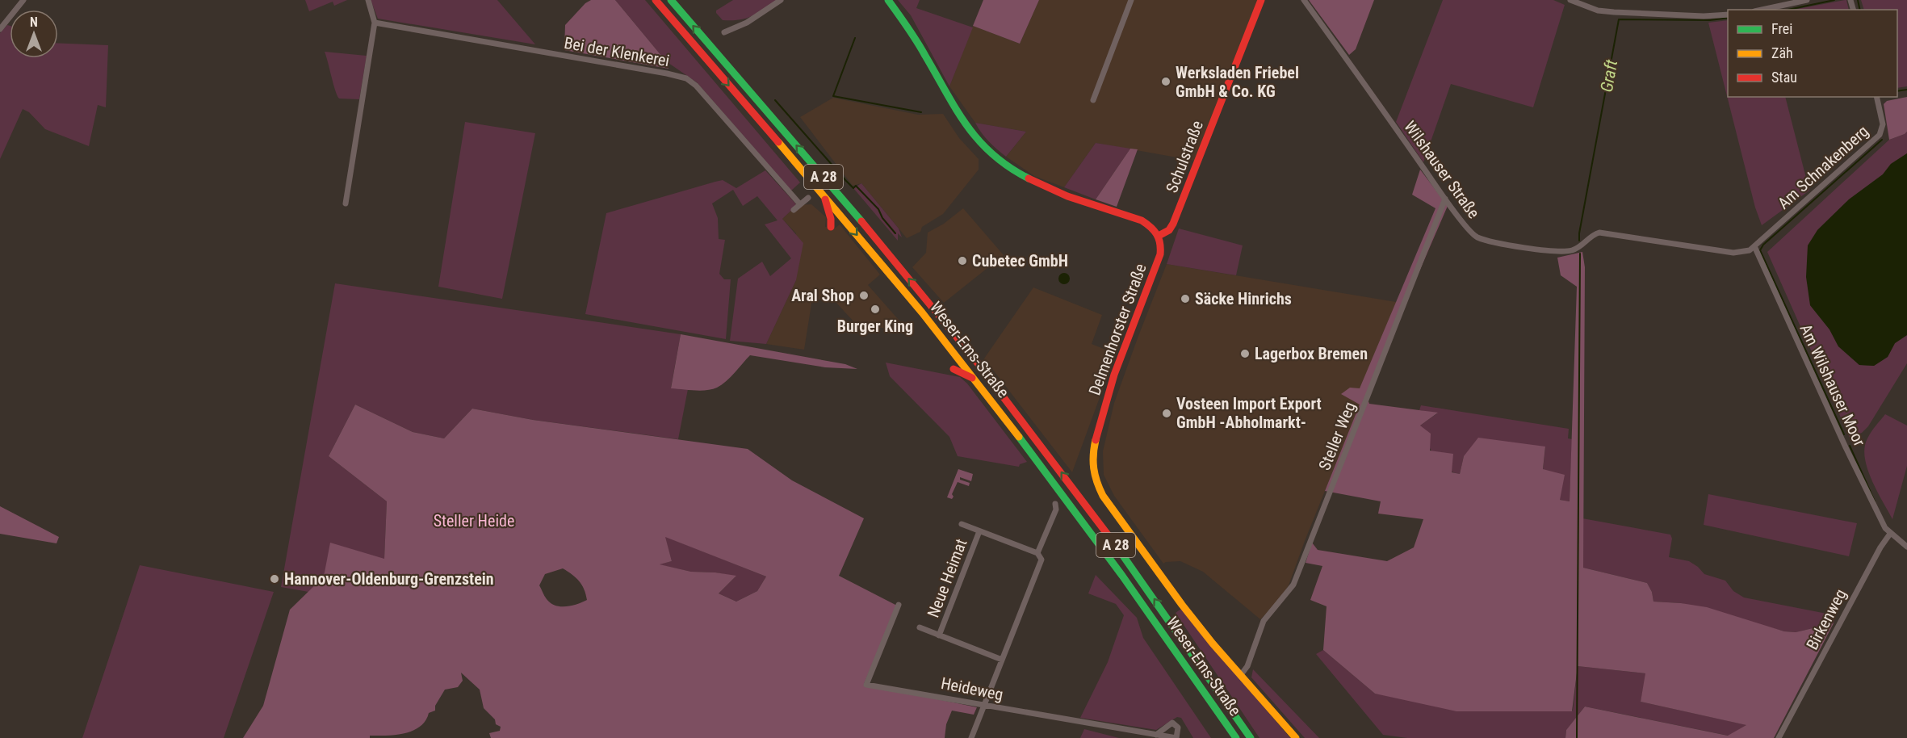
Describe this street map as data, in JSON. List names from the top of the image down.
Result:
{
  "streets": {
    "main road": [
      "Schulstraße",
      "A 28",
      "Delmenhorster Straße",
      "Weser-Ems-Straße"
    ],
    "street": [
      "Bei der Klenkerei",
      "Am Schnakenberg",
      "Wilshauser Straße",
      "Am Wilshauser Moor",
      "Steller Weg",
      "Neue Heimat",
      "Birkenweg",
      "Heideweg"
    ]
  },
  "crossings": [
    ["Schulstraße", "Delmenhorster Straße"],
    ["Am Schnakenberg", "Wilshauser Straße"],
    ["Am Schnakenberg", "Am Wilshauser Moor"],
    ["Wilshauser Straße", "Am Wilshauser Moor"],
    ["Wilshauser Straße", "Steller Weg"],
    ["Delmenhorster Straße", "Steller Weg"],
    ["Am Wilshauser Moor", "Birkenweg"]
  ],
  "water": ["Graft"],
  "parks": ["Steller Heide"],
  "places": [
    "Werksladen Friebel GmbH & Co. KG",
    "Cubetec GmbH",
    "Aral Shop",
    "Säcke Hinrichs",
    "Burger King",
    "Lagerbox Bremen",
    "Vosteen Import Export GmbH -Abholmarkt-",
    "Hannover-Oldenburg-Grenzstein"
  ],
  "legend": ["Frei", "Zäh", "Stau"],
  "north": "top"
}
